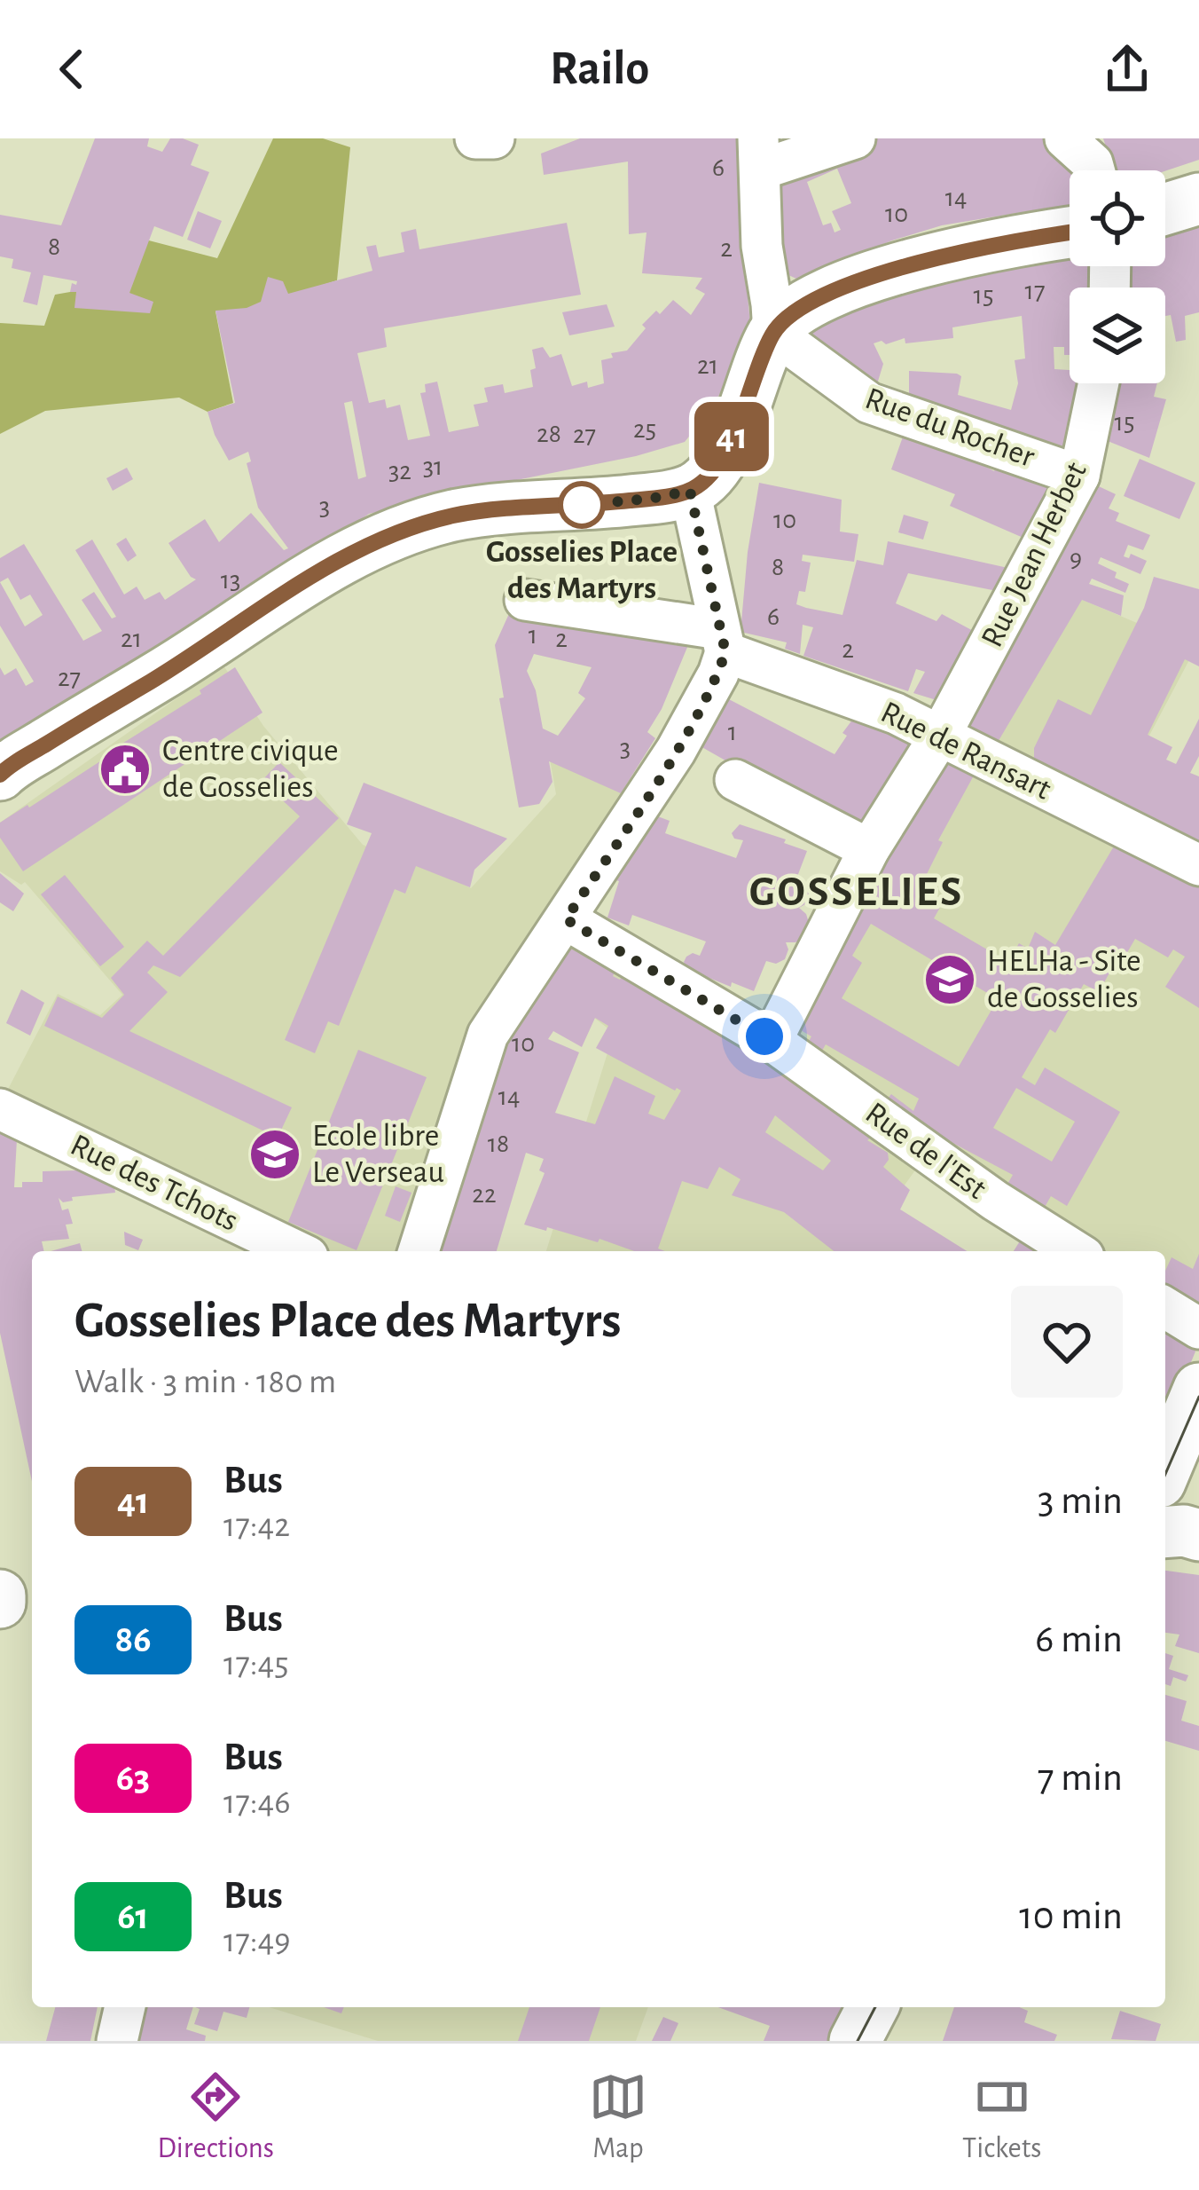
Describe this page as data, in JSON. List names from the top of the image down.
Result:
{
  "streets": {
    "street": [
      "Rue du Rocher",
      "Rue Jean Herbet",
      "Rue de Ransart",
      "Rue de l'Est",
      "Rue des Tchots"
    ]
  },
  "crossings": [
    ["Rue du Rocher", "Rue Jean Herbet"],
    ["Rue Jean Herbet", "Rue de Ransart"],
    ["Rue Jean Herbet", "Rue de l'Est"]
  ],
  "districts": ["GOSSELIES"],
  "places": {
    "other": ["Gosselies Place des Martyrs"],
    "public building": ["Centre civique de Gosselies"],
    "school or university": ["HELHa - Site de Gosselies", "Ecole libre Le Verseau"]
  },
  "lines": ["bus line 41"],
  "house_numbers": [
    "6",
    "14",
    "10",
    "8",
    "2",
    "17",
    "15",
    "21",
    "15",
    "25",
    "28",
    "27",
    "31",
    "32",
    "3",
    "10",
    "9",
    "8",
    "13",
    "6",
    "1",
    "21",
    "2",
    "2",
    "27",
    "1",
    "3",
    "10",
    "14",
    "18",
    "22"
  ],
  "page": {
    "header": "Railo",
    "on_map": "41",
    "heading": ["Gosselies Place des Martyrs", "Walk · 3 min · 180 m"],
    "list": [
      {
        "mark": "41",
        "name": "Bus",
        "note": "17:42",
        "value": "3 min"
      },
      {
        "mark": "86",
        "name": "Bus",
        "note": "17:45",
        "value": "6 min"
      },
      {
        "mark": "63",
        "name": "Bus",
        "note": "17:46",
        "value": "7 min"
      },
      {
        "mark": "61",
        "name": "Bus",
        "note": "17:49",
        "value": "10 min"
      }
    ],
    "tabs": ["Directions", "Map", "Tickets"]
  }
}
